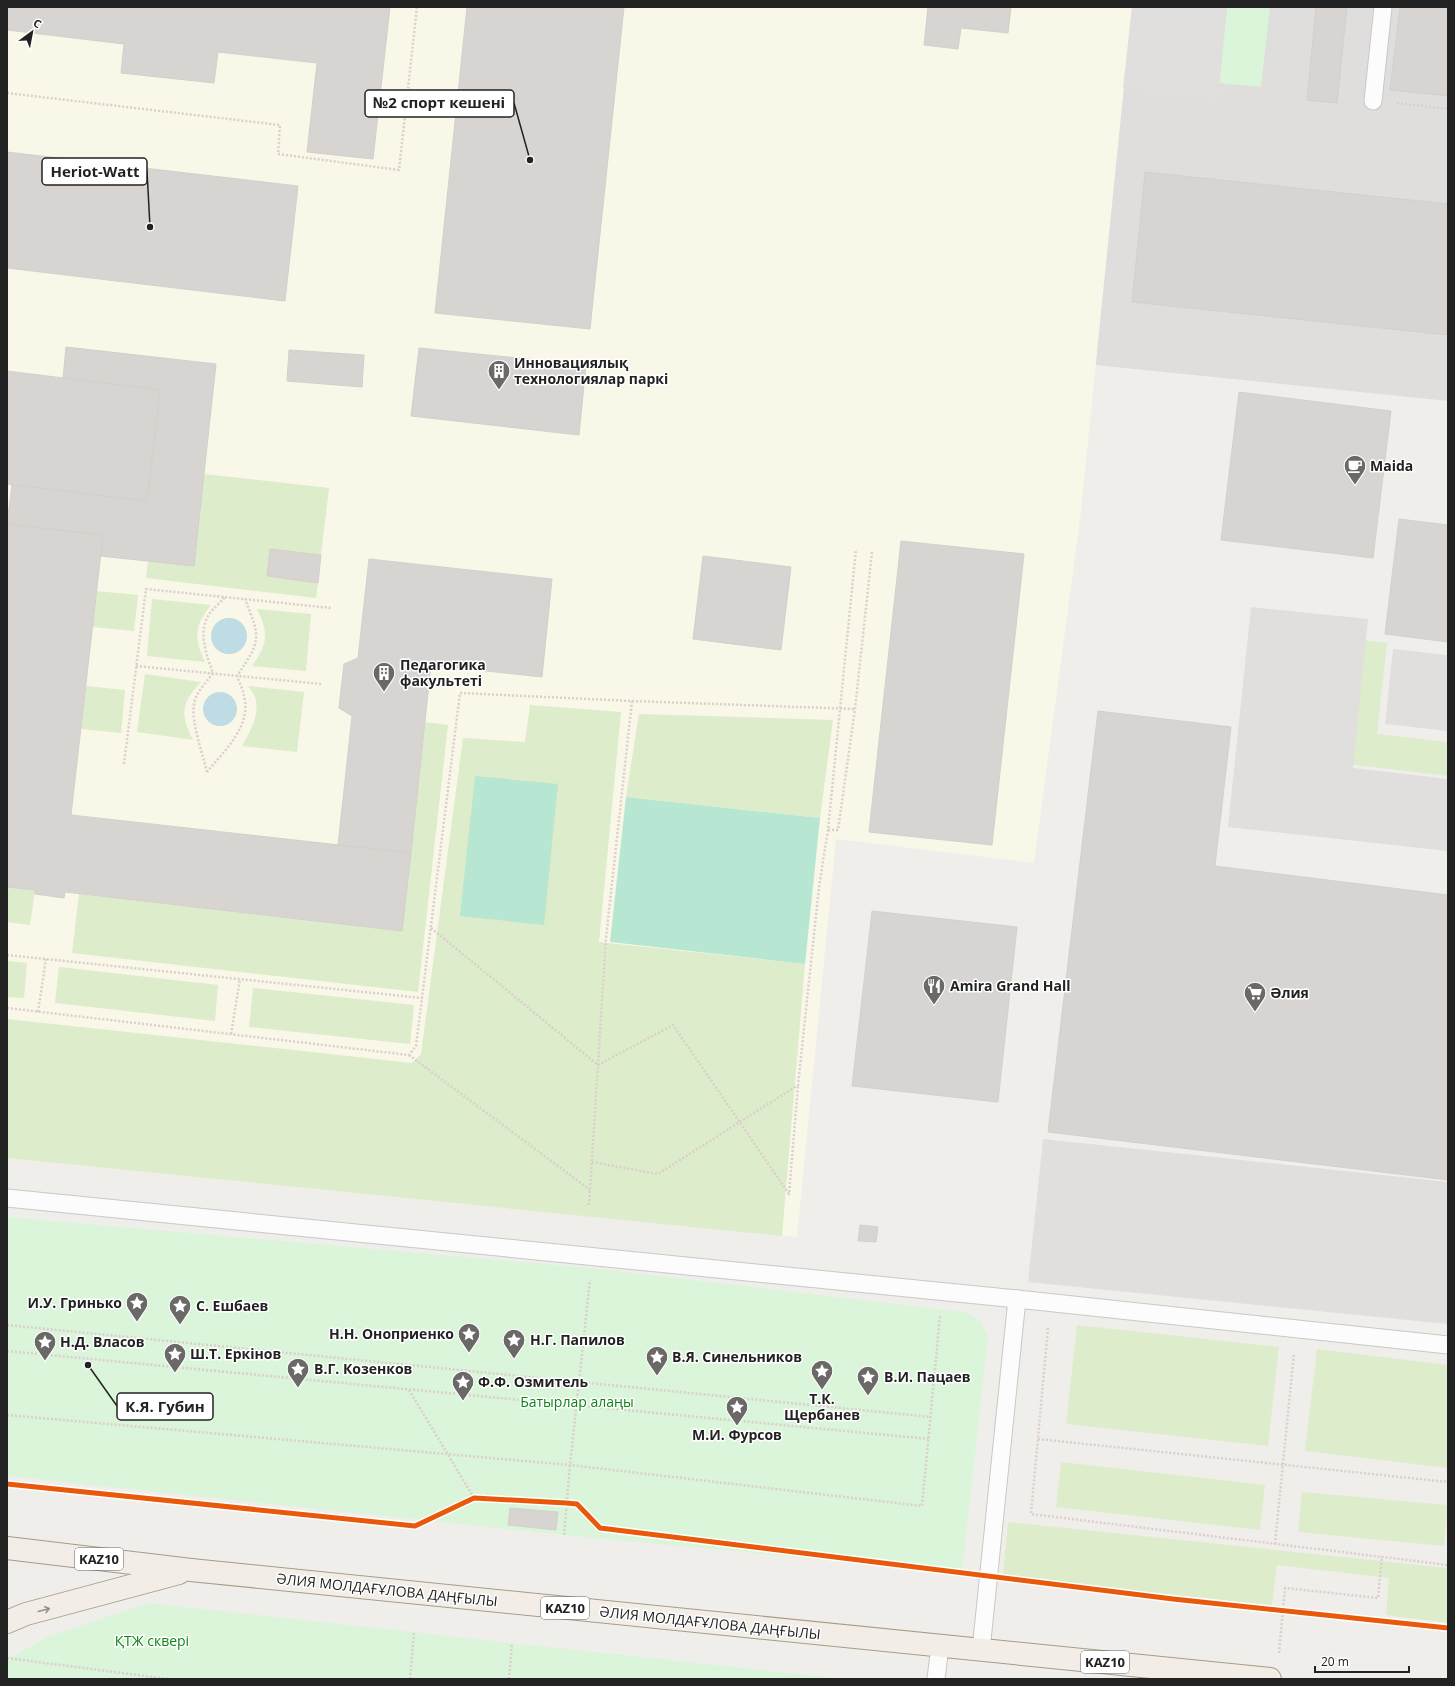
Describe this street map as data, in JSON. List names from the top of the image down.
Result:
{
  "streets": {
    "main road": ["KAZ10", "ӘЛИЯ МОЛДАҒҰЛОВА ДАҢҒЫЛЫ"]
  },
  "parks": ["Батырлар алаңы", "ҚТЖ сквері"],
  "places": {
    "other": ["№2 спорт кешені", "Heriot-Watt", "К.Я. Губин"],
    "building": ["Инновациялық технологиялар паркі", "Педагогика факультеті"],
    "cafe": ["Maida"],
    "restaurant": ["Amira Grand Hall"],
    "supermarket": ["Әлия"],
    "place": [
      "И.У. Гринько",
      "С. Ешбаев",
      "Н.Н. Оноприенко",
      "Н.Г. Папилов",
      "Н.Д. Власов",
      "Ш.Т. Еркінов",
      "В.Я. Синельников",
      "В.Г. Козенков",
      "Т.К. Щербанев",
      "В.И. Пацаев",
      "Ф.Ф. Озмитель",
      "М.И. Фурсов"
    ]
  },
  "scale_bar": "20 m",
  "north": "top right"
}
